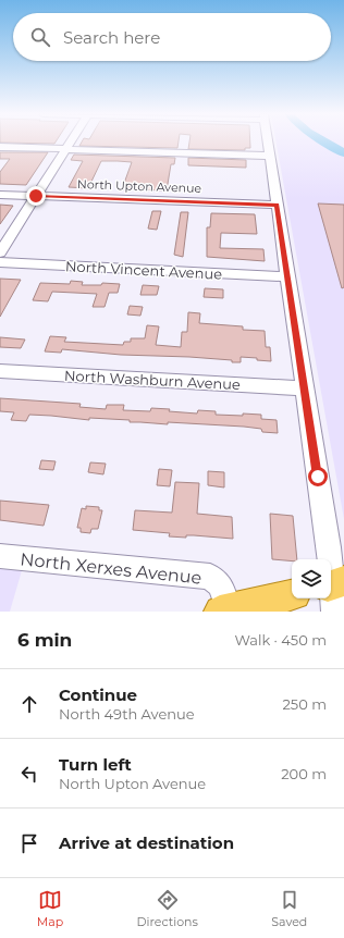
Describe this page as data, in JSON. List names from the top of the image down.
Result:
{
  "streets": {
    "street": [
      "North Upton Avenue",
      "North Vincent Avenue",
      "North Washburn Avenue",
      "North Xerxes Avenue"
    ]
  },
  "page": {
    "search": "Search here",
    "heading": ["6 min", "Walk · 450 m"],
    "list": [
      ["Continue", "North 49th Avenue", "250 m"],
      ["Turn left", "North Upton Avenue", "200 m"],
      "Arrive at destination"
    ],
    "nav": ["Map", "Directions", "Saved"]
  }
}
